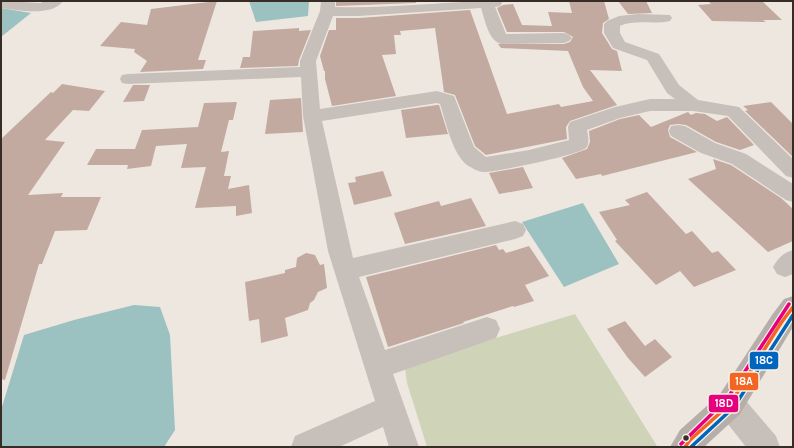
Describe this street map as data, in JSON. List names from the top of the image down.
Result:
{
  "lines": ["transit line 18D", "transit line 18A", "transit line 18C"]
}
